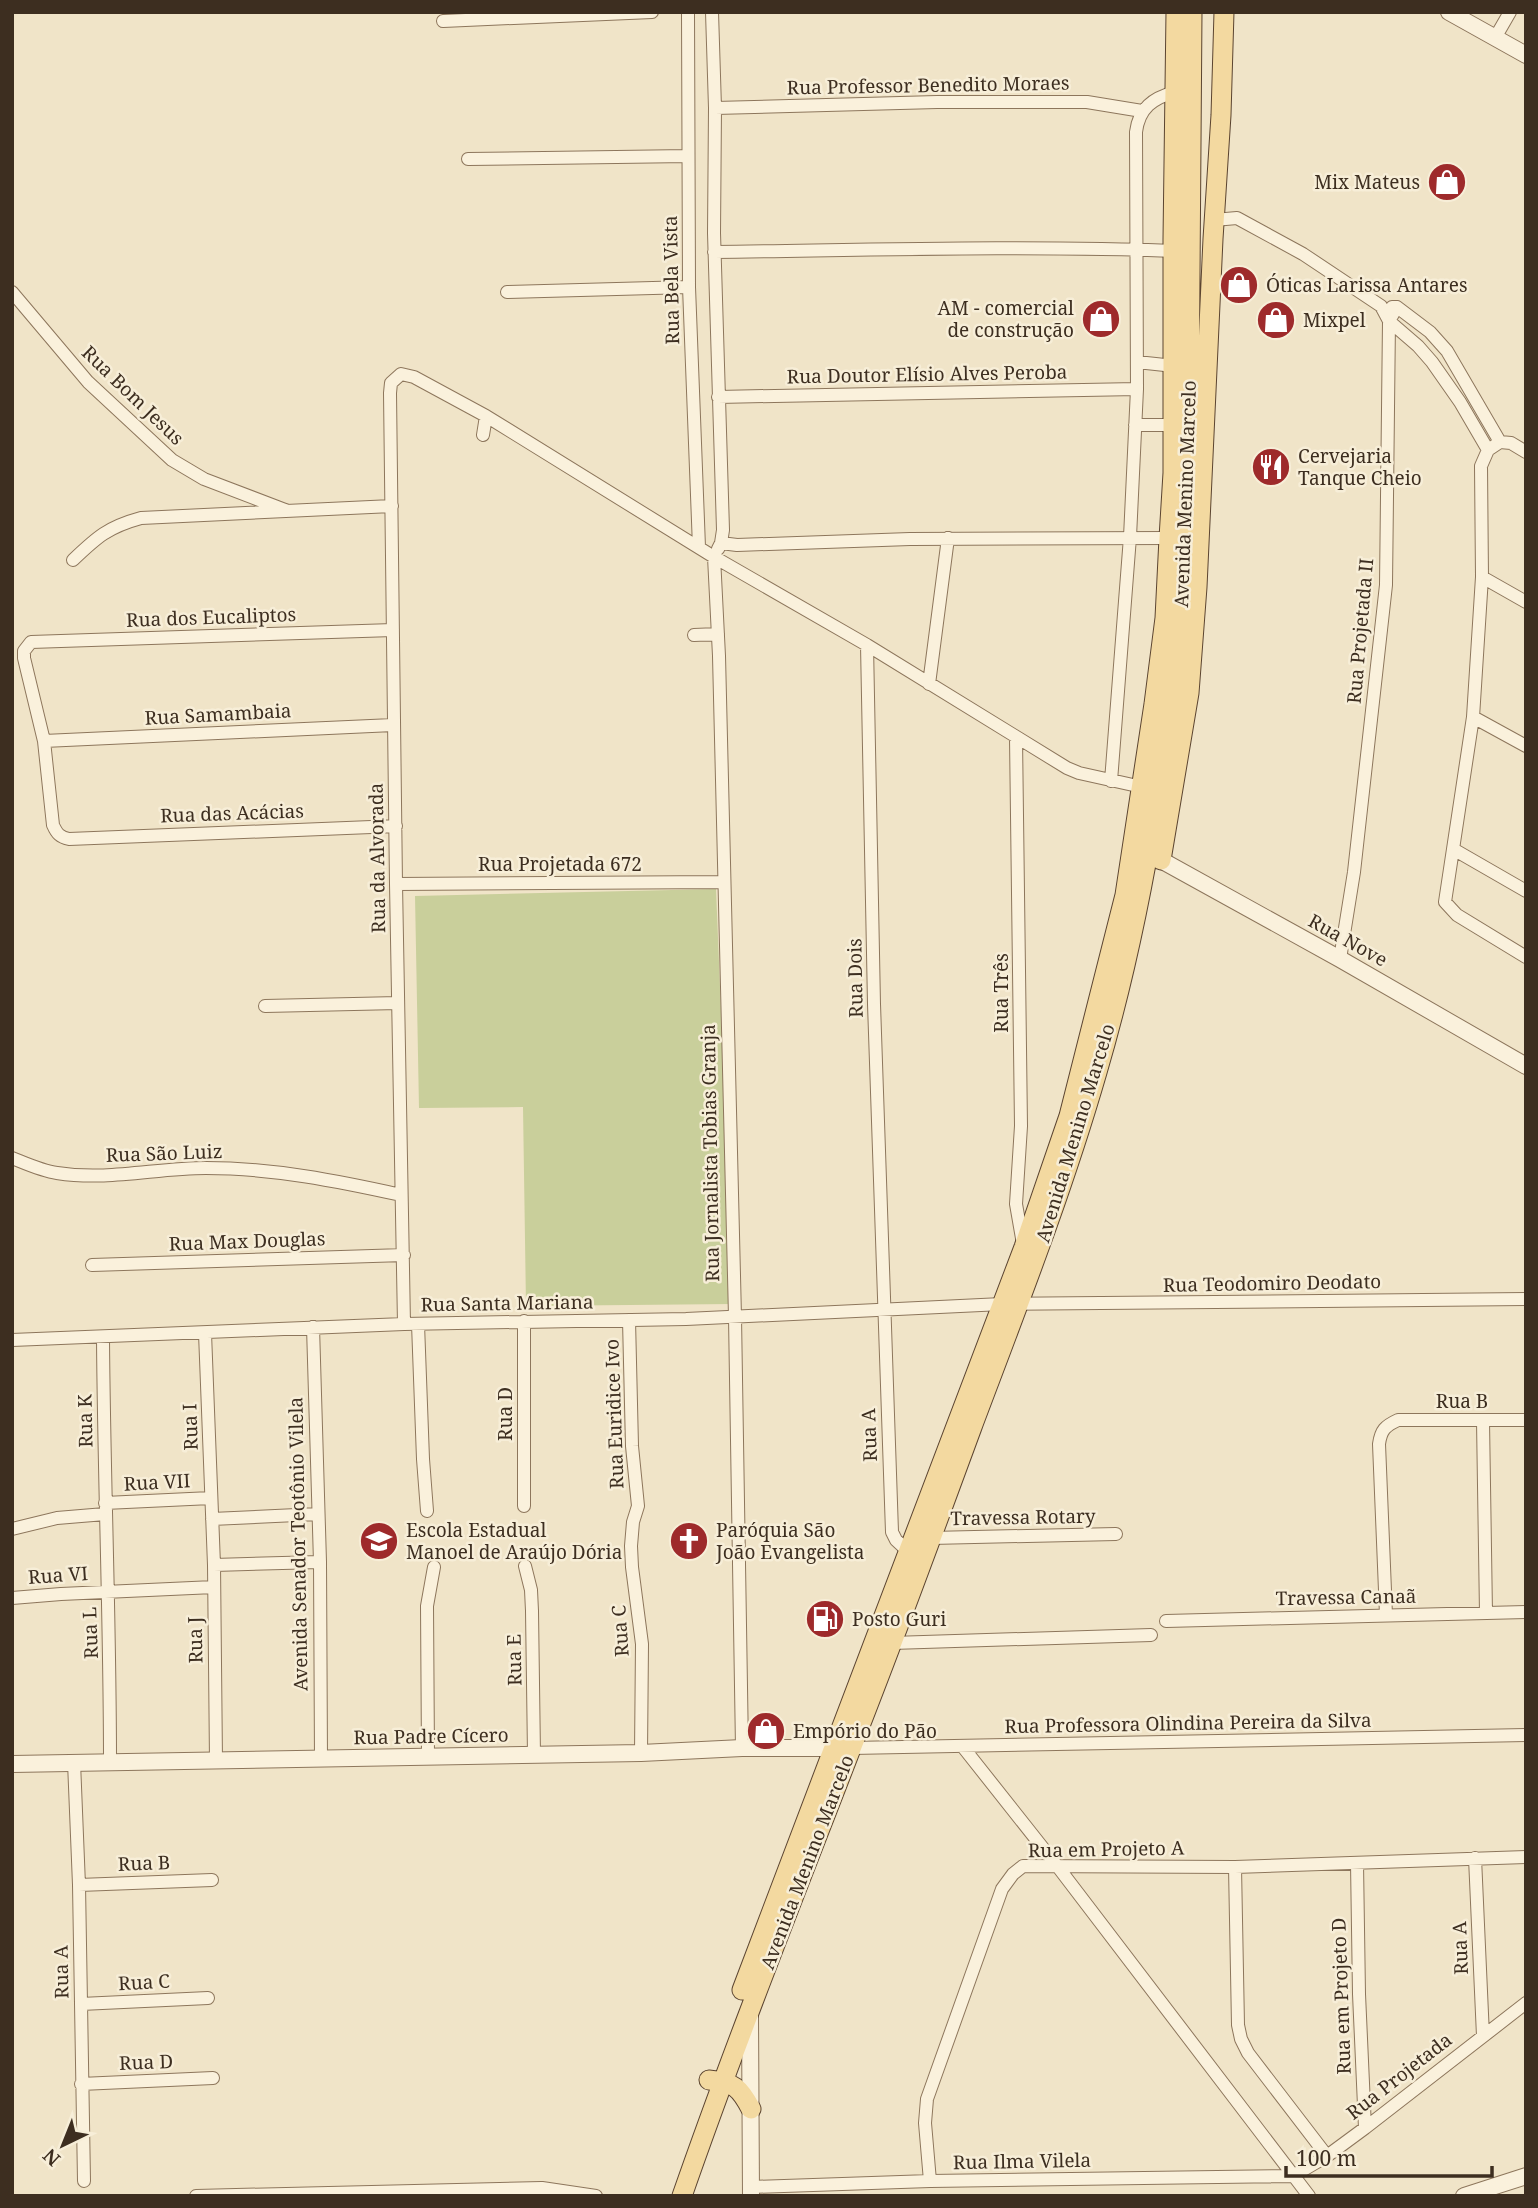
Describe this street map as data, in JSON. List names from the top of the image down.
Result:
{
  "streets": {
    "main road": ["Avenida Menino Marcelo"],
    "street": [
      "Rua Professor Benedito Moraes",
      "Rua Bela Vista",
      "Rua Doutor Elísio Alves Peroba",
      "Rua Bom Jesus",
      "Rua dos Eucaliptos",
      "Rua Projetada II",
      "Rua Samambaia",
      "Rua das Acácias",
      "Rua da Alvorada",
      "Rua Projetada 672",
      "Rua Nove",
      "Rua Dois",
      "Rua Três",
      "Rua São Luiz",
      "Rua Jornalista Tobias Granja",
      "Rua Max Douglas",
      "Rua Teodomiro Deodato",
      "Rua Santa Mariana",
      "Rua B",
      "Rua D",
      "Rua Euridice Ivo",
      "Rua K",
      "Rua I",
      "Rua A",
      "Rua VII",
      "Travessa Rotary",
      "Avenida Senador Teotônio Vilela",
      "Rua VI",
      "Travessa Canaã",
      "Rua C",
      "Rua L",
      "Rua J",
      "Rua E",
      "Rua Professora Olindina Pereira da Silva",
      "Rua Padre Cícero",
      "Rua em Projeto A",
      "Rua em Projeto D",
      "Rua Projetada",
      "Rua Ilma Vilela"
    ]
  },
  "crossings": [
    ["Avenida Menino Marcelo", "Rua Nove"],
    ["Avenida Menino Marcelo", "Rua Três"],
    ["Avenida Menino Marcelo", "Rua Teodomiro Deodato"],
    ["Avenida Menino Marcelo", "Rua Santa Mariana"],
    ["Avenida Menino Marcelo", "Rua A"],
    ["Avenida Menino Marcelo", "Travessa Rotary"],
    ["Avenida Menino Marcelo", "Rua Professora Olindina Pereira da Silva"],
    ["Avenida Menino Marcelo", "Rua Padre Cícero"],
    ["Rua dos Eucaliptos", "Rua Samambaia"],
    ["Rua dos Eucaliptos", "Rua das Acácias"],
    ["Rua dos Eucaliptos", "Rua da Alvorada"],
    ["Rua Projetada II", "Rua Nove"],
    ["Rua Samambaia", "Rua das Acácias"],
    ["Rua Samambaia", "Rua da Alvorada"],
    ["Rua das Acácias", "Rua da Alvorada"],
    ["Rua da Alvorada", "Rua Projetada 672"],
    ["Rua da Alvorada", "Rua São Luiz"],
    ["Rua da Alvorada", "Rua Max Douglas"],
    ["Rua da Alvorada", "Rua Santa Mariana"],
    ["Rua Projetada 672", "Rua Jornalista Tobias Granja"],
    ["Rua Dois", "Rua Santa Mariana"],
    ["Rua Dois", "Rua A"],
    ["Rua Jornalista Tobias Granja", "Rua Santa Mariana"],
    ["Rua Jornalista Tobias Granja", "Rua Padre Cícero"],
    ["Rua Teodomiro Deodato", "Rua Santa Mariana"],
    ["Rua Santa Mariana", "Rua D"],
    ["Rua Santa Mariana", "Rua Euridice Ivo"],
    ["Rua Santa Mariana", "Rua K"],
    ["Rua Santa Mariana", "Rua I"],
    ["Rua Santa Mariana", "Rua A"],
    ["Rua Santa Mariana", "Avenida Senador Teotônio Vilela"],
    ["Rua B", "Rua A"],
    ["Rua B", "Travessa Canaã"],
    ["Rua D", "Rua A"],
    ["Rua Euridice Ivo", "Rua C"],
    ["Rua K", "Rua VII"],
    ["Rua K", "Rua L"],
    ["Rua I", "Rua VII"],
    ["Rua I", "Rua J"],
    ["Rua A", "Rua C"],
    ["Rua A", "Rua Padre Cícero"],
    ["Rua A", "Rua em Projeto A"],
    ["Rua A", "Rua Projetada"],
    ["Rua VII", "Rua L"],
    ["Avenida Senador Teotônio Vilela", "Rua Padre Cícero"],
    ["Rua VI", "Rua L"],
    ["Rua C", "Rua Padre Cícero"],
    ["Rua L", "Rua Padre Cícero"],
    ["Rua J", "Rua Padre Cícero"],
    ["Rua E", "Rua Padre Cícero"],
    ["Rua Professora Olindina Pereira da Silva", "Rua Padre Cícero"],
    ["Rua em Projeto A", "Rua em Projeto D"],
    ["Rua em Projeto A", "Rua Ilma Vilela"],
    ["Rua em Projeto D", "Rua Projetada"],
    ["Rua Projetada", "Rua Ilma Vilela"]
  ],
  "places": {
    "shop": [
      "Mix Mateus",
      "Óticas Larissa Antares",
      "AM - comercial de construção",
      "Mixpel",
      "Empório do Pão"
    ],
    "restaurant": ["Cervejaria Tanque Cheio"],
    "school or university": ["Escola Estadual Manoel de Araújo Dória"],
    "church": ["Paróquia São João Evangelista"],
    "fuel station": ["Posto Guri"]
  },
  "scale_bar": "100 m",
  "north": "bottom left"
}
